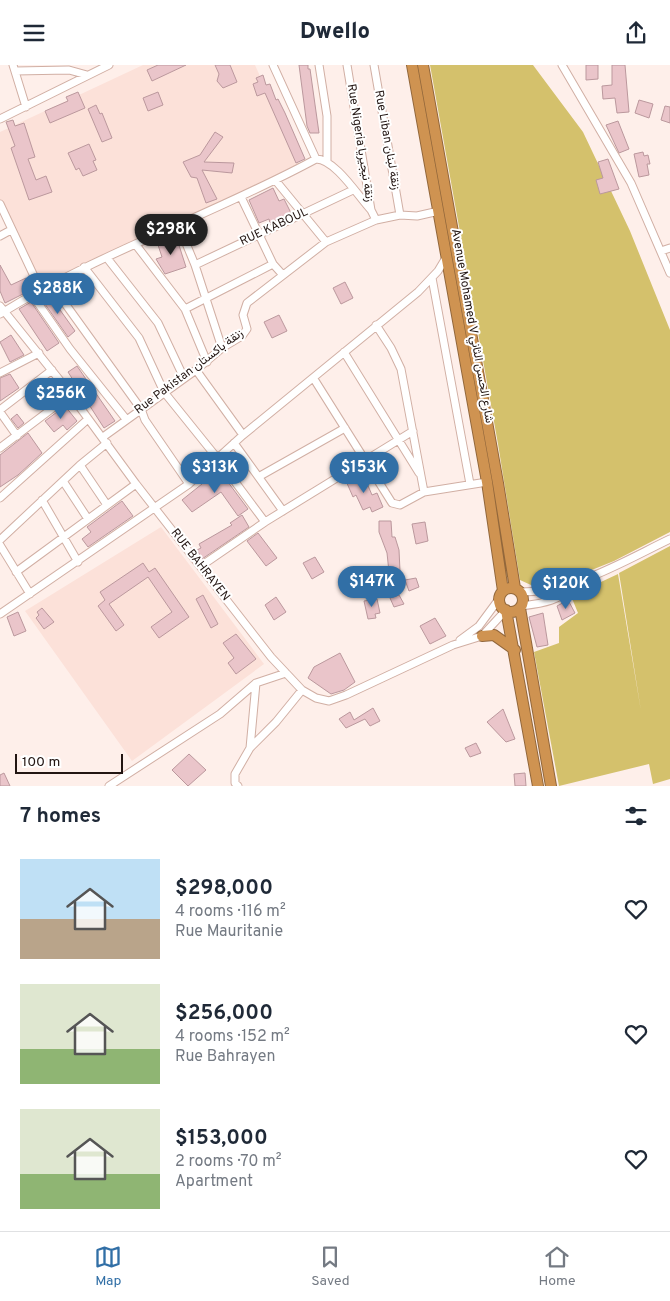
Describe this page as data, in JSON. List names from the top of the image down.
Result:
{
  "streets": {
    "highway": ["Avenue Mohamed V شارع الحسن الثاني"],
    "street": [
      "Rue Liban زنقة لبنان",
      "Rue Nigeria زنقة نيجيريا",
      "RUE KABOUL",
      "Rue Pakistan زنقة باكستان",
      "RUE BAHRAYEN"
    ]
  },
  "crossings": [
    ["Rue Liban زنقة لبنان", "Rue Pakistan زنقة باكستان"],
    ["Rue Nigeria زنقة نيجيريا", "Rue Pakistan زنقة باكستان"],
    ["Avenue Mohamed V شارع الحسن الثاني", "Rue Pakistan زنقة باكستان"],
    ["Avenue Mohamed V شارع الحسن الثاني", "RUE BAHRAYEN"],
    ["Rue Pakistan زنقة باكستان", "RUE BAHRAYEN"]
  ],
  "scale_bar": "100 m",
  "page": {
    "header": "Dwello",
    "price": [
      "$298K",
      "$288K",
      "$256K",
      "$313K",
      "$153K",
      "$147K",
      "$120K"
    ],
    "scale": "100 m",
    "heading": "7 homes",
    "list": [
      {
        "name": "$298,000",
        "note": "4 rooms · 116 m² · Rue Mauritanie"
      },
      {
        "name": "$256,000",
        "note": "4 rooms · 152 m² · Rue Bahrayen"
      },
      {
        "name": "$153,000",
        "note": "2 rooms · 70 m² · Apartment"
      }
    ],
    "tabs": ["Map", "Saved", "Home"]
  }
}
